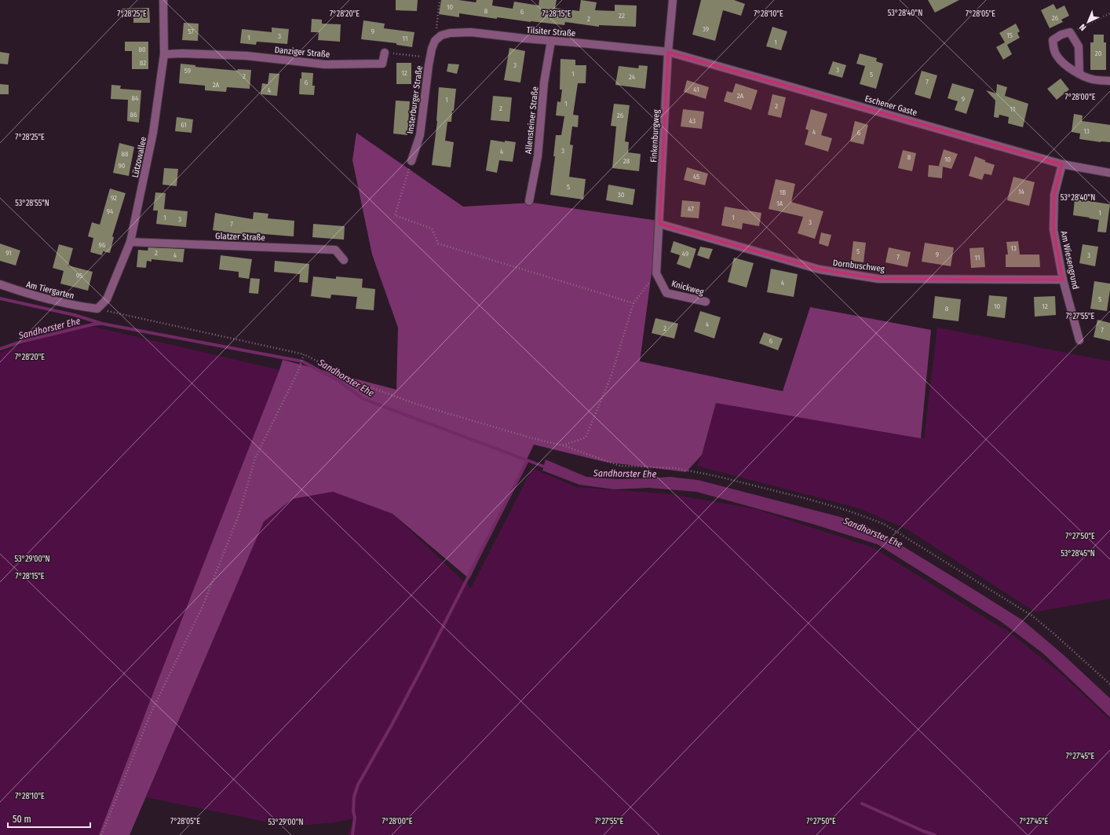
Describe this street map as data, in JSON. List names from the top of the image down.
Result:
{
  "streets": {
    "street": [
      "Tilsiter Straße",
      "Danziger Straße",
      "Insterburger Straße",
      "Eschener Gaste",
      "Allensteiner Straße",
      "Finkenburgweg",
      "Lützowallee",
      "Glatzer Straße",
      "Am Wiesengrund",
      "Dornbuschweg",
      "Knickweg",
      "Am Tiergarten"
    ]
  },
  "crossings": [
    ["Tilsiter Straße", "Insterburger Straße"],
    ["Tilsiter Straße", "Eschener Gaste"],
    ["Tilsiter Straße", "Allensteiner Straße"],
    ["Tilsiter Straße", "Finkenburgweg"],
    ["Danziger Straße", "Lützowallee"],
    ["Eschener Gaste", "Finkenburgweg"],
    ["Eschener Gaste", "Am Wiesengrund"],
    ["Finkenburgweg", "Dornbuschweg"],
    ["Finkenburgweg", "Knickweg"],
    ["Lützowallee", "Glatzer Straße"],
    ["Lützowallee", "Am Tiergarten"],
    ["Am Wiesengrund", "Dornbuschweg"]
  ],
  "water": ["Sandhorster Ehe"],
  "house_numbers": [
    "10",
    "8",
    "6",
    "22",
    "26",
    "2",
    "39",
    "57",
    "9",
    "15",
    "3",
    "1",
    "11",
    "1",
    "80",
    "20",
    "82",
    "3",
    "3",
    "59",
    "12",
    "1",
    "5",
    "2",
    "24",
    "7",
    "6",
    "2A",
    "41",
    "4",
    "2A",
    "84",
    "9",
    "1",
    "1",
    "2",
    "2",
    "11",
    "86",
    "26",
    "43",
    "61",
    "13",
    "4",
    "6",
    "3",
    "4",
    "88",
    "8",
    "10",
    "28",
    "90",
    "45",
    "5",
    "14",
    "1B",
    "30",
    "92",
    "1A",
    "47",
    "94",
    "1",
    "1",
    "1",
    "3",
    "3",
    "7",
    "96",
    "13",
    "5",
    "91",
    "2",
    "49",
    "9",
    "4",
    "3",
    "7",
    "11",
    "95",
    "4",
    "5",
    "10",
    "12",
    "8",
    "4",
    "2",
    "7",
    "6"
  ],
  "scale_bar": "50 m",
  "north": "bottom left",
  "coordinates": [
    "53°28'40\"N",
    "7°28'25\"E",
    "7°28'20\"E",
    "7°28'15\"E",
    "7°28'10\"E",
    "7°28'05\"E",
    "7°28'00\"E",
    "53°28'55\"N",
    "7°27'55\"E",
    "7°27'50\"E",
    "53°28'45\"N",
    "53°29'00\"N",
    "7°27'45\"E"
  ]
}
